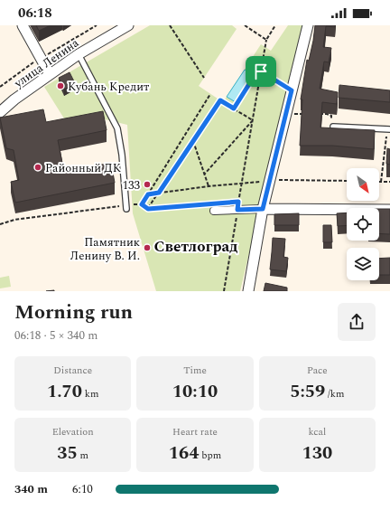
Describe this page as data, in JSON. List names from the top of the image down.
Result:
{
  "streets": {
    "street": ["улица Ленина"]
  },
  "districts": ["Светлоград"],
  "places": [
    "Кубань Кредит",
    "Районный ДК",
    "133",
    "Памятник Ленину В. И."
  ],
  "north": "bottom right",
  "page": {
    "status": "06:18",
    "heading": ["Morning run", "06:18 · 5 × 340 m"],
    "stats": [
      ["Distance", "1.70 km"],
      ["Time", "10:10"],
      ["Pace", "5:59 /km"],
      ["Elevation", "35 m"],
      ["Heart rate", "164 bpm"],
      ["kcal", "130"]
    ],
    "list": [
      {
        "name": "340 m",
        "note": "6:10"
      }
    ]
  }
}
